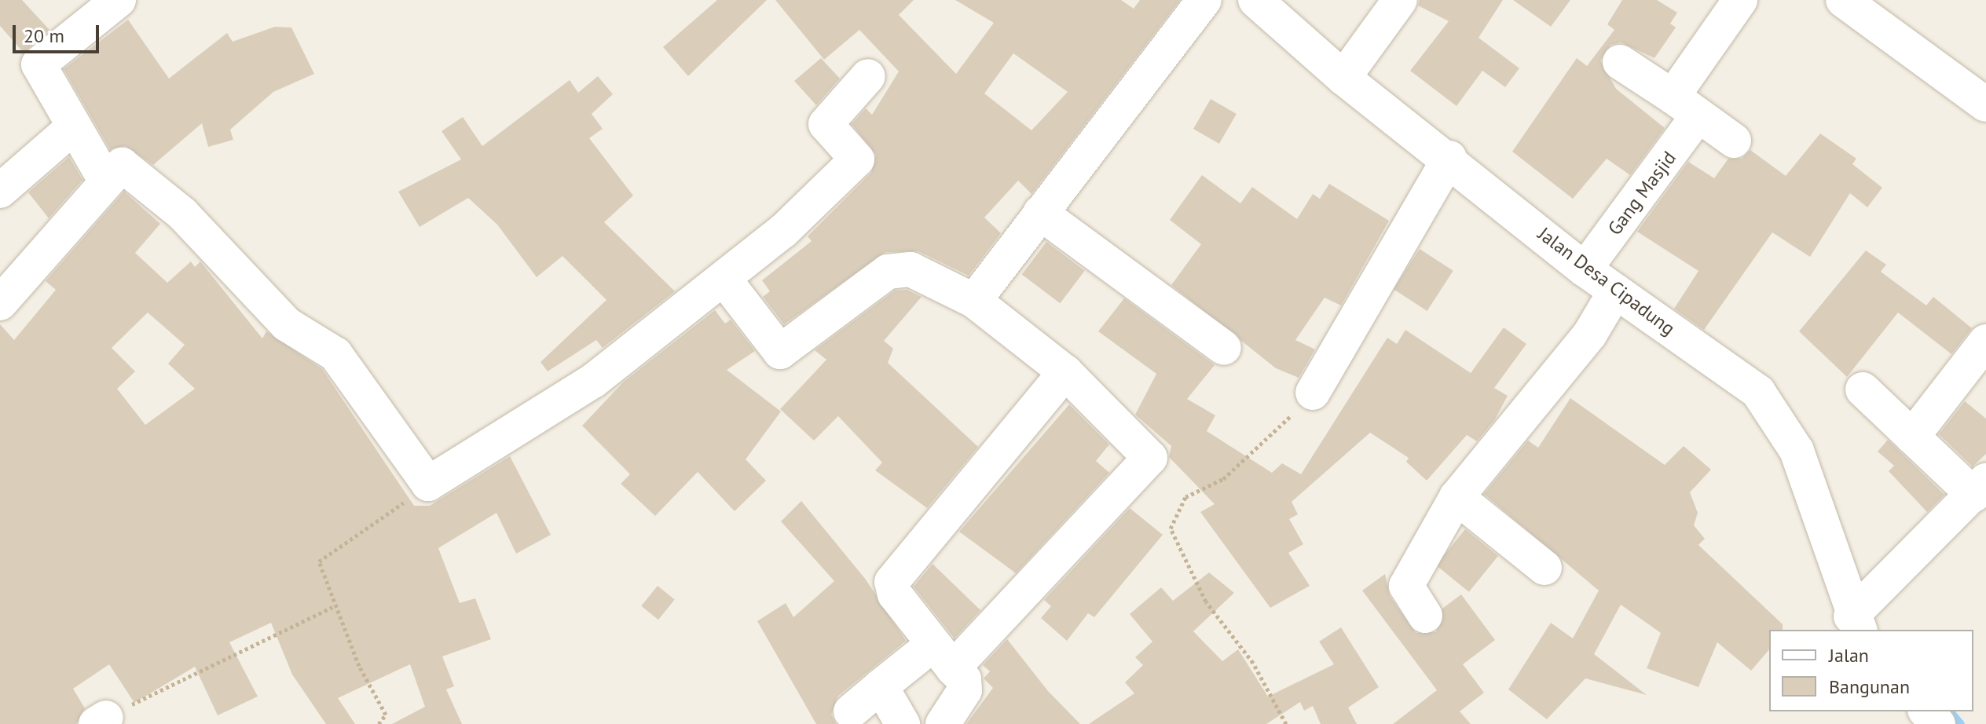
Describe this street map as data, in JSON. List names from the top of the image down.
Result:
{
  "streets": {
    "street": ["Gang Masjid", "Jalan Desa Cipadung"]
  },
  "crossings": [
    ["Gang Masjid", "Jalan Desa Cipadung"]
  ],
  "legend": ["Jalan", "Bangunan"],
  "scale_bar": "20 m"
}
